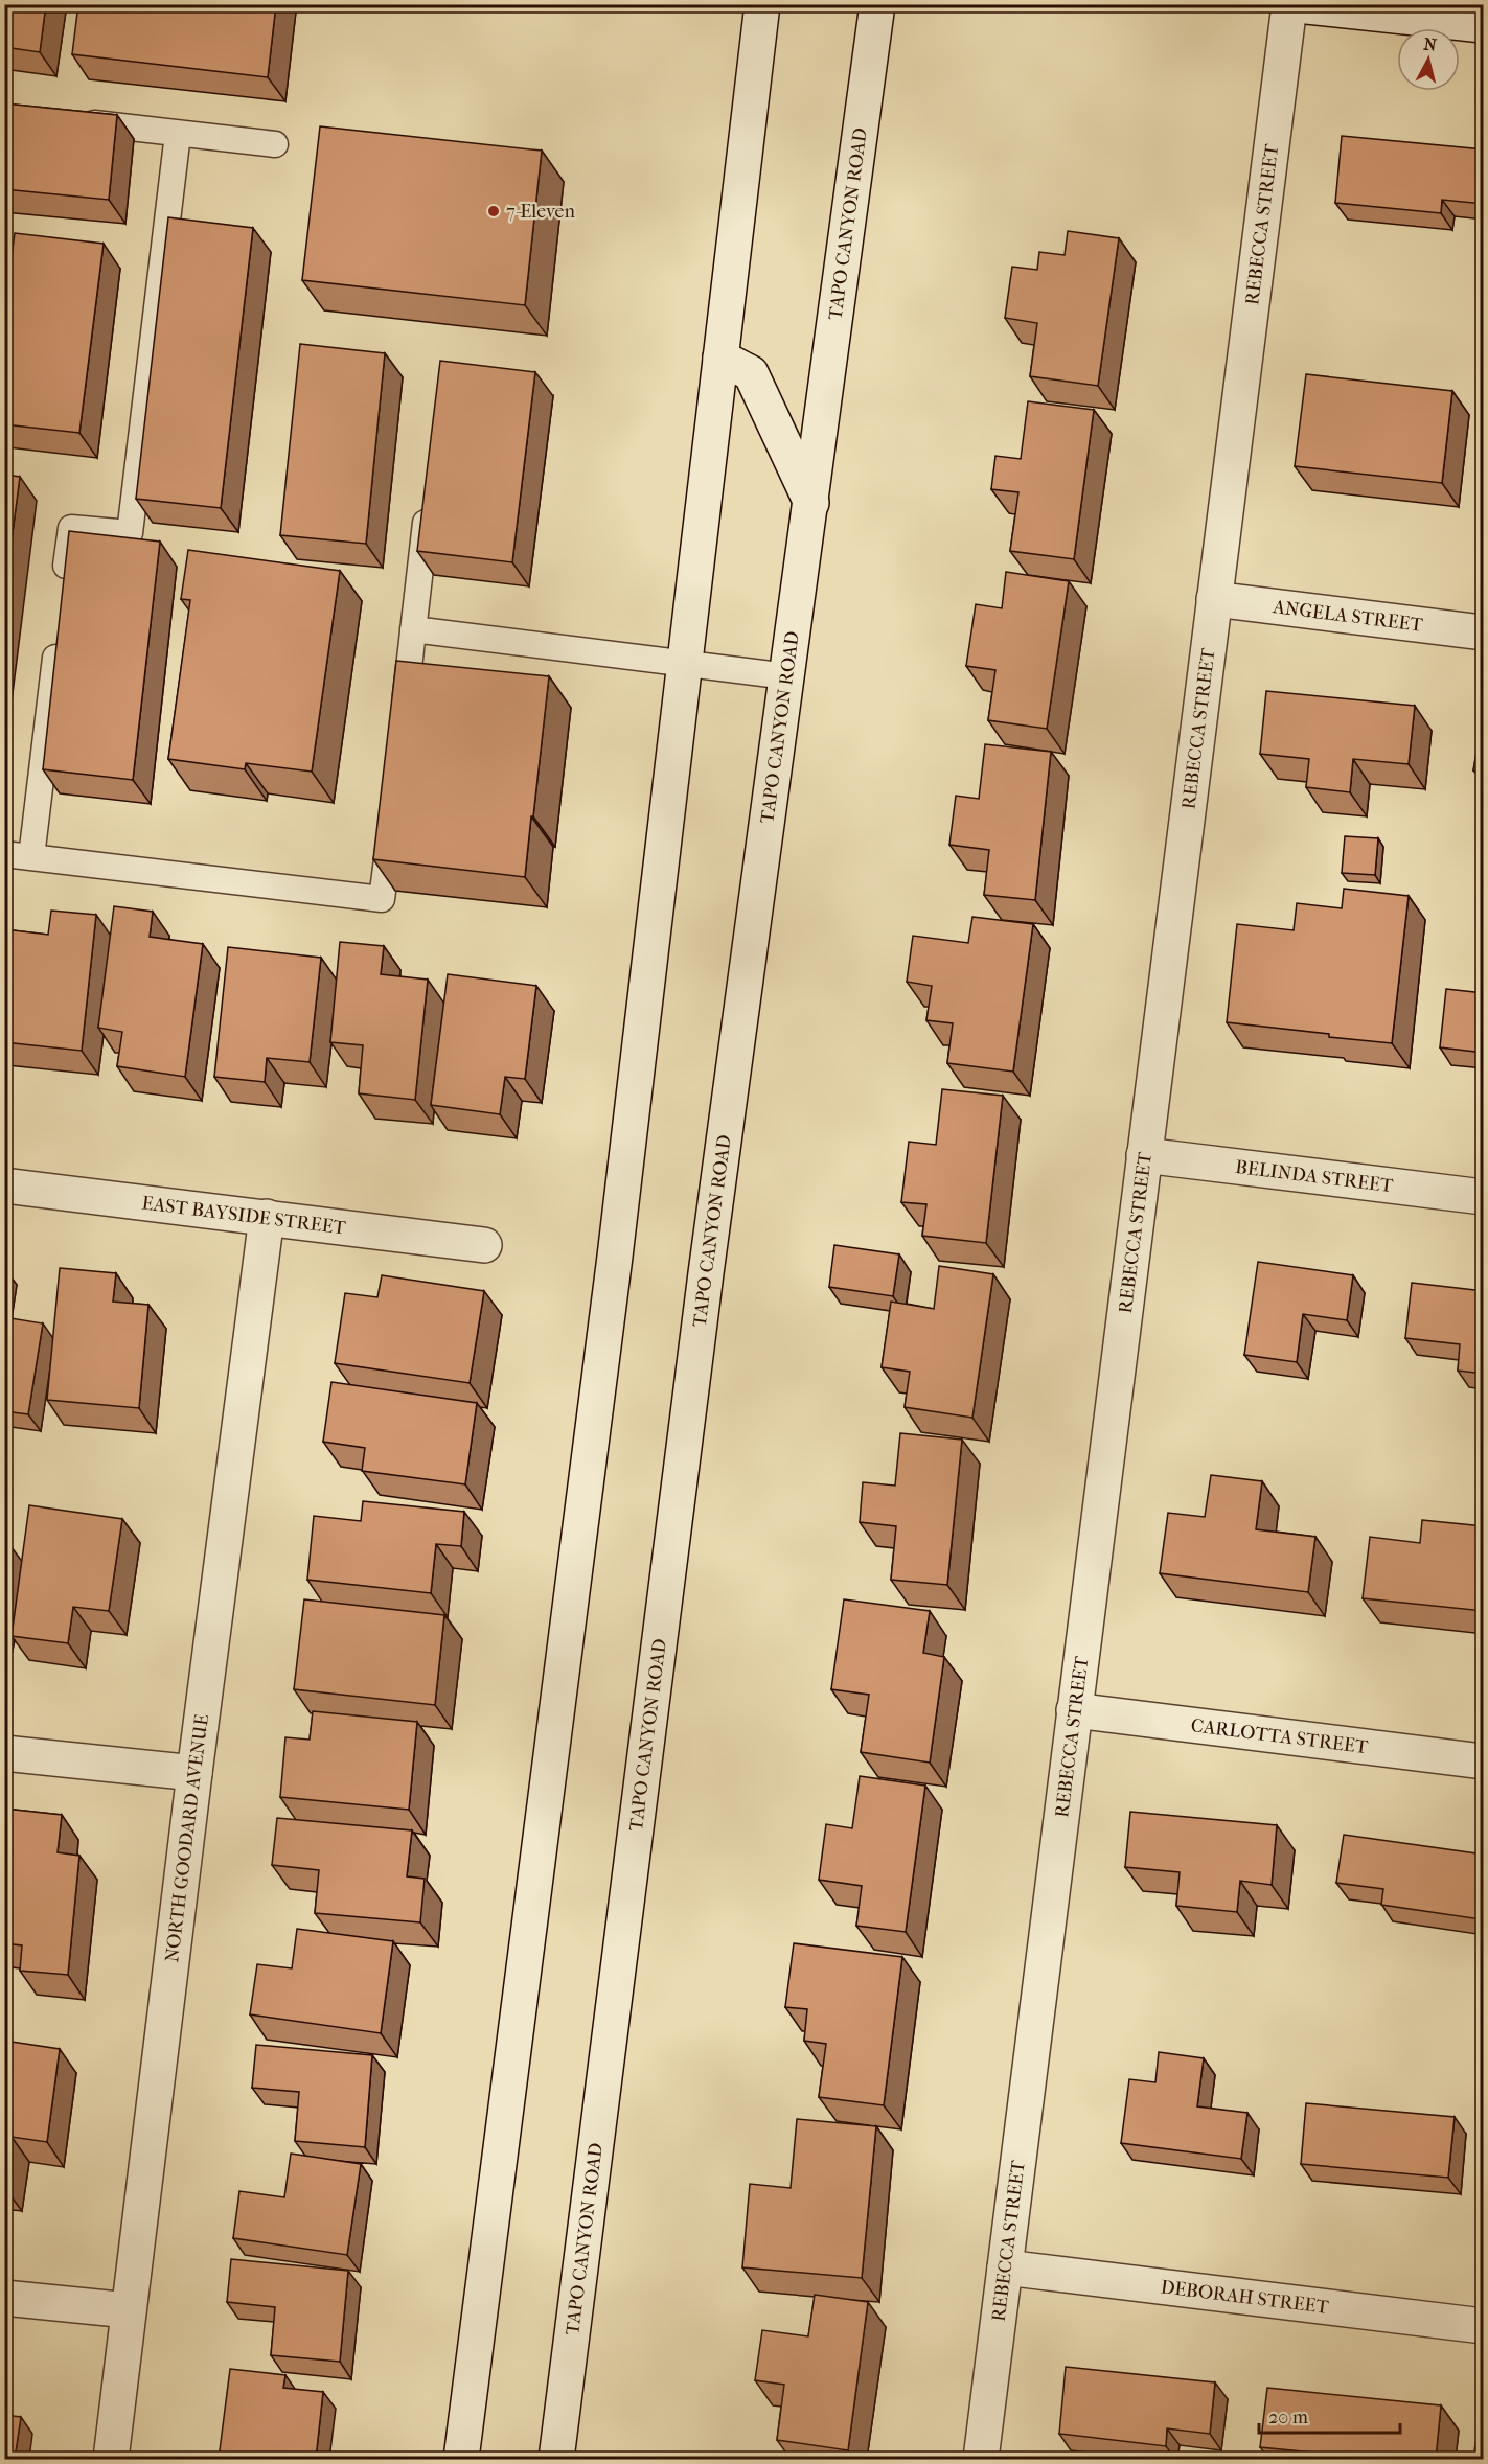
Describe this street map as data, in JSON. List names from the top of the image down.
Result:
{
  "streets": {
    "street": [
      "REBECCA STREET",
      "TAPO CANYON ROAD",
      "ANGELA STREET",
      "BELINDA STREET",
      "EAST BAYSIDE STREET",
      "CARLOTTA STREET",
      "NORTH GOODARD AVENUE",
      "DEBORAH STREET"
    ]
  },
  "crossings": [
    ["REBECCA STREET", "ANGELA STREET"],
    ["REBECCA STREET", "BELINDA STREET"],
    ["REBECCA STREET", "CARLOTTA STREET"],
    ["REBECCA STREET", "DEBORAH STREET"],
    ["EAST BAYSIDE STREET", "NORTH GOODARD AVENUE"]
  ],
  "places": ["7-Eleven"],
  "scale_bar": "20 m",
  "north": "top"
}
